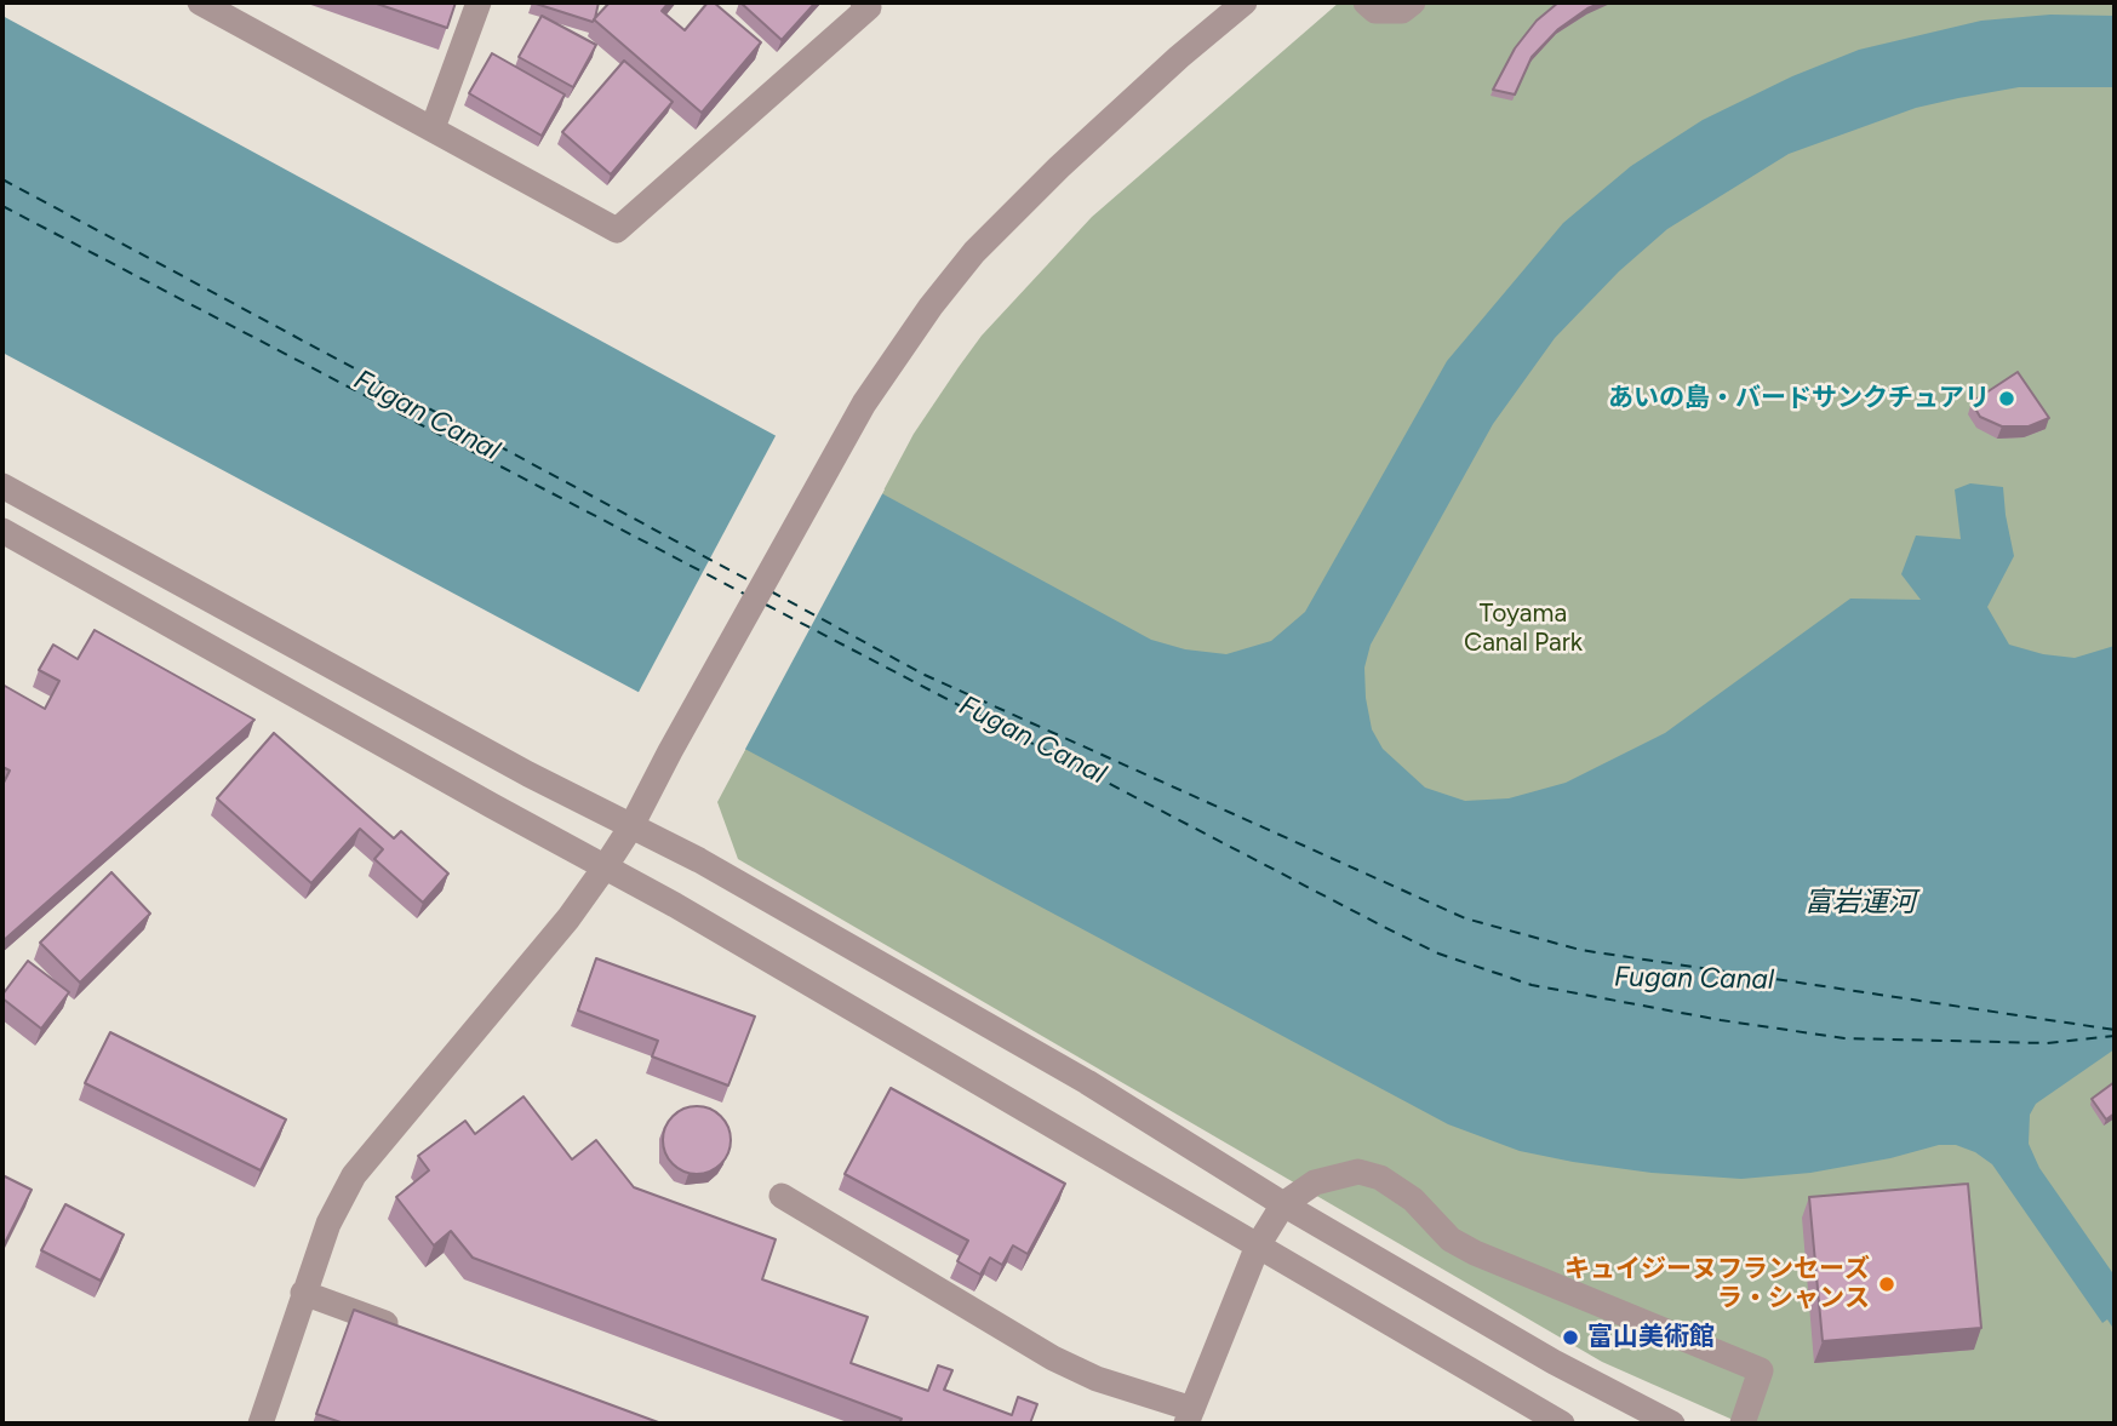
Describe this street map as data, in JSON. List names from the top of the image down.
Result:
{
  "water": ["Fugan Canal", "富岩運河"],
  "parks": ["Toyama Canal Park"],
  "places": ["あいの島・バードサンクチュアリ", "キュイジーヌフランセーズ ラ・シャンス", "富山美術館"]
}
